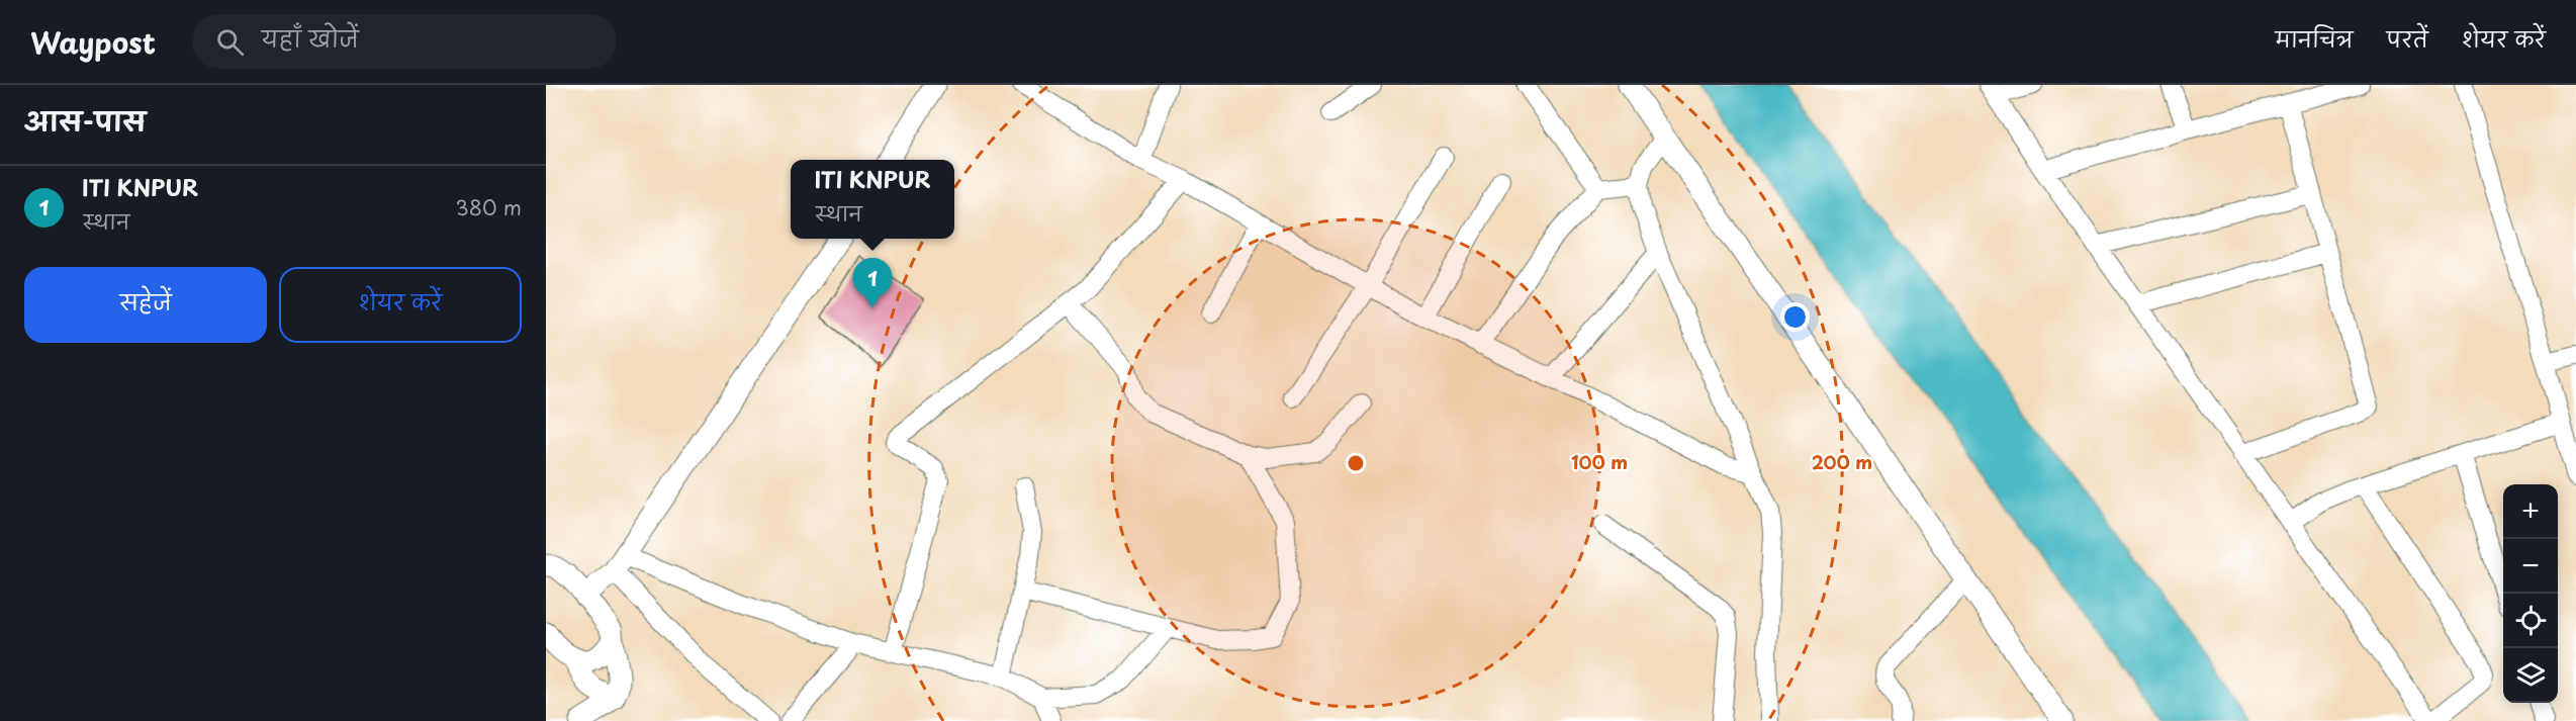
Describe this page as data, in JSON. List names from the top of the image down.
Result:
{
  "page": {
    "header": "Waypost",
    "search": "यहाँ खोजें",
    "nav": ["मानचित्र", "परतें", "शेयर करें"],
    "heading": "आस-पास",
    "popup": ["ITI KNPUR", "स्थान"],
    "list": [
      {
        "mark": "1",
        "name": "ITI KNPUR",
        "note": "स्थान",
        "value": "380 m"
      }
    ],
    "buttons": ["सहेजें", "शेयर करें"],
    "pins": "1",
    "map_buttons": ["+", "−"]
  },
  "rings": ["100 m", "200 m"]
}
